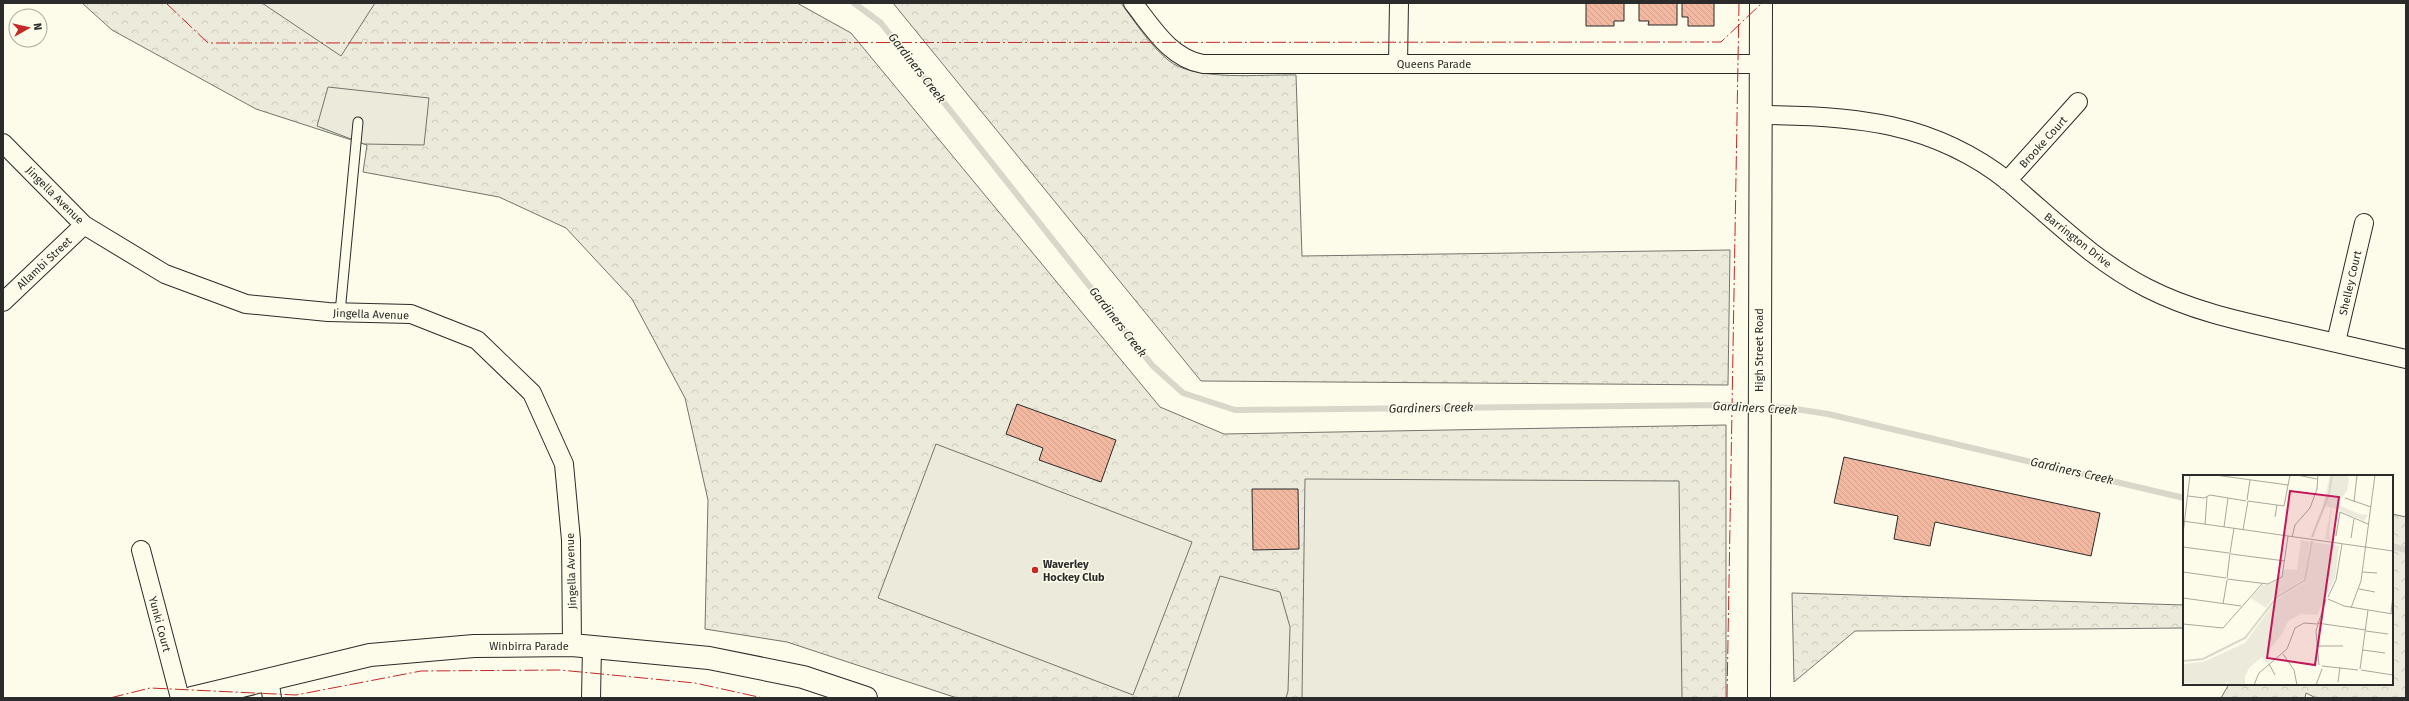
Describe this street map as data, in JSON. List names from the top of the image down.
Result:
{
  "streets": {
    "main road": ["High Street Road", "Winbirra Parade"],
    "street": [
      "Queens Parade",
      "Brooke Court",
      "Jingella Avenue",
      "Barrington Drive",
      "Allambi Street",
      "Shelley Court",
      "Yunki Court"
    ]
  },
  "crossings": [
    ["Queens Parade", "High Street Road"],
    ["Brooke Court", "Barrington Drive"],
    ["Jingella Avenue", "Allambi Street"],
    ["Jingella Avenue", "Winbirra Parade"],
    ["Barrington Drive", "Shelley Court"],
    ["Barrington Drive", "High Street Road"]
  ],
  "water": ["Gardiners Creek"],
  "places": ["Waverley Hockey Club"],
  "north": "right"
}
